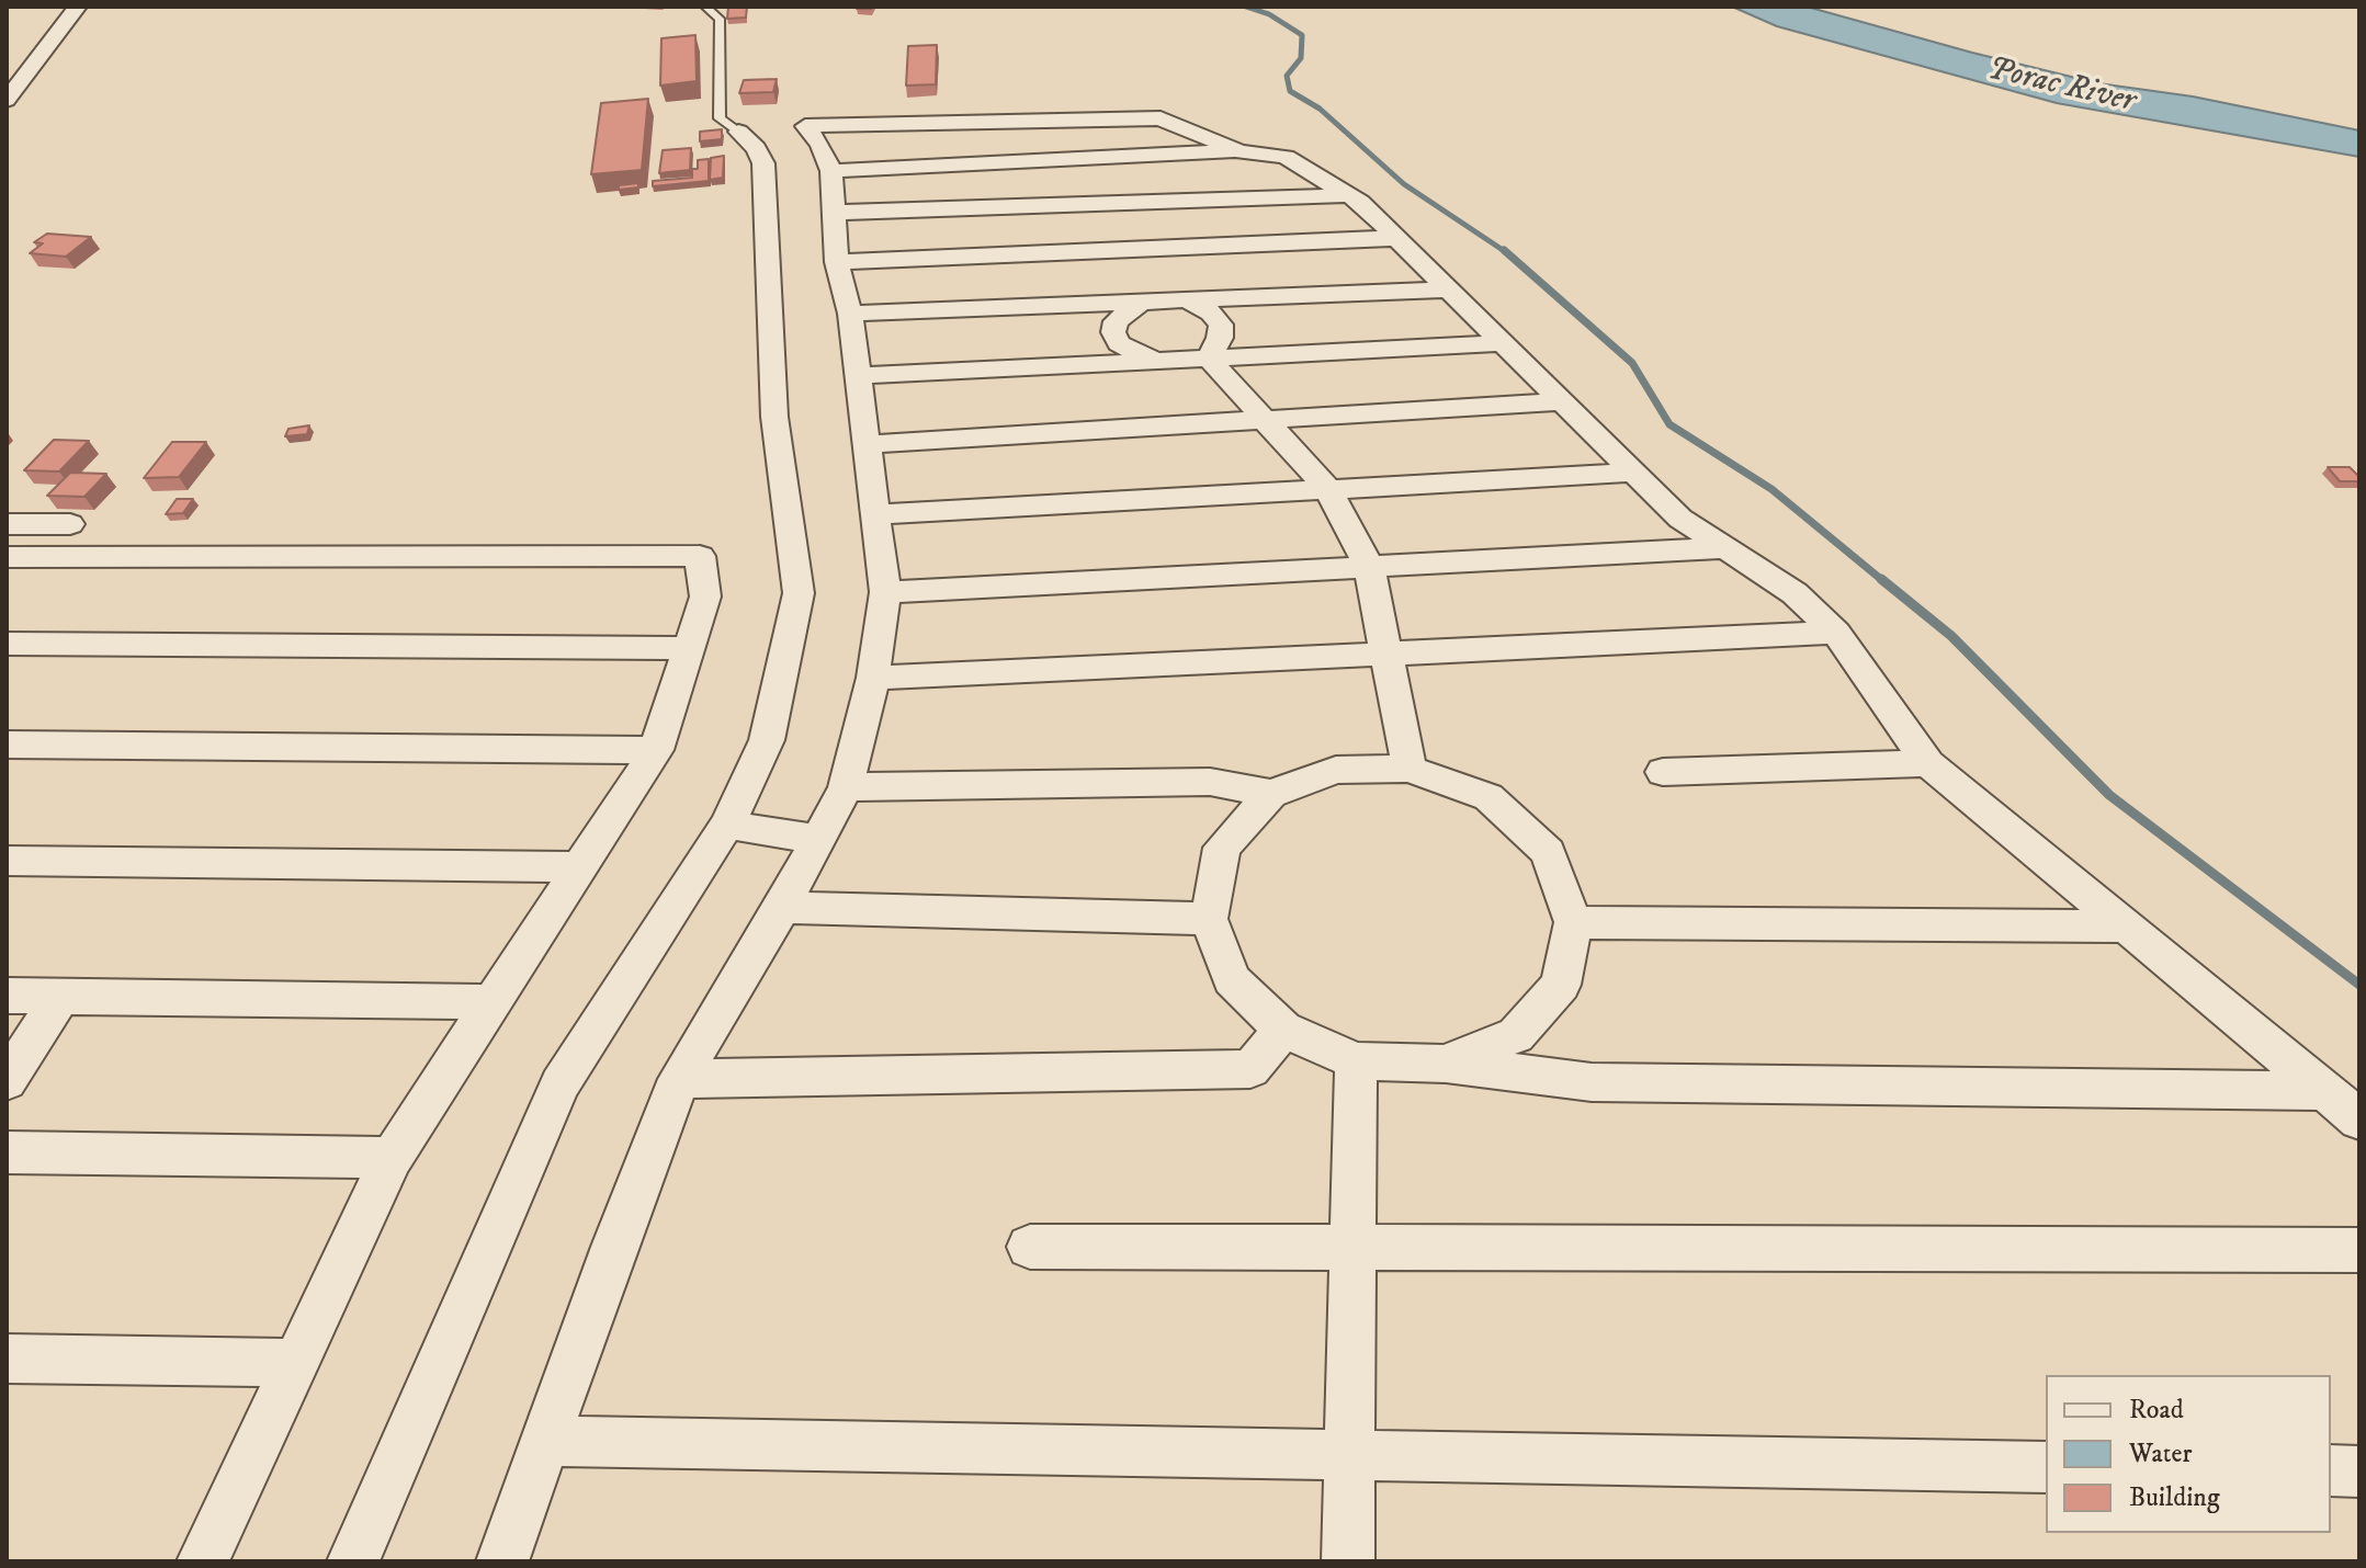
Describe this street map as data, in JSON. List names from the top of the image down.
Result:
{
  "water": ["Porac River"],
  "legend": ["Road", "Water", "Building"]
}
